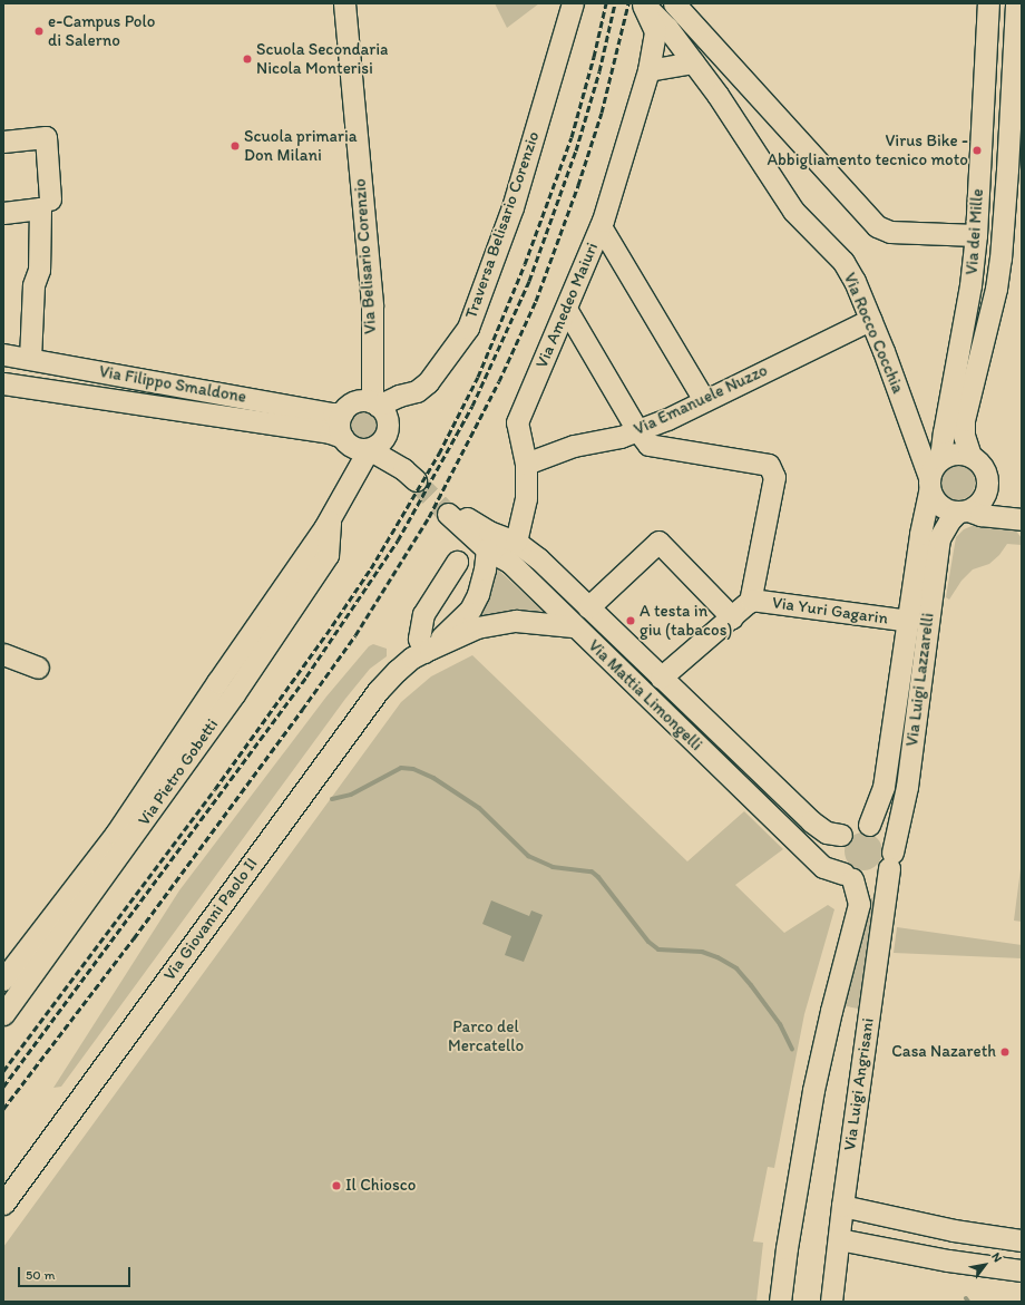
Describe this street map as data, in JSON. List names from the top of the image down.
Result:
{
  "streets": {
    "street": [
      "Traversa Belisario Corenzio",
      "Via dei Mille",
      "Via Belisario Corenzio",
      "Via Amedeo Maiuri",
      "Via Rocco Cocchia",
      "Via Filippo Smaldone",
      "Via Emanuele Nuzzo",
      "Via Yuri Gagarin",
      "Via Luigi Lazzarelli",
      "Via Mattia Limongelli",
      "Via Pietro Gobetti",
      "Via Giovanni Paolo II",
      "Via Luigi Angrisani"
    ]
  },
  "crossings": [
    ["Traversa Belisario Corenzio", "Via Belisario Corenzio"],
    ["Traversa Belisario Corenzio", "Via Filippo Smaldone"],
    ["Traversa Belisario Corenzio", "Via Pietro Gobetti"],
    ["Via dei Mille", "Via Rocco Cocchia"],
    ["Via dei Mille", "Via Luigi Lazzarelli"],
    ["Via Belisario Corenzio", "Via Filippo Smaldone"],
    ["Via Belisario Corenzio", "Via Pietro Gobetti"],
    ["Via Amedeo Maiuri", "Via Rocco Cocchia"],
    ["Via Amedeo Maiuri", "Via Emanuele Nuzzo"],
    ["Via Amedeo Maiuri", "Via Mattia Limongelli"],
    ["Via Rocco Cocchia", "Via Emanuele Nuzzo"],
    ["Via Rocco Cocchia", "Via Luigi Lazzarelli"],
    ["Via Filippo Smaldone", "Via Pietro Gobetti"],
    ["Via Yuri Gagarin", "Via Luigi Lazzarelli"],
    ["Via Luigi Lazzarelli", "Via Mattia Limongelli"],
    ["Via Luigi Lazzarelli", "Via Luigi Angrisani"],
    ["Via Mattia Limongelli", "Via Giovanni Paolo II"],
    ["Via Mattia Limongelli", "Via Luigi Angrisani"]
  ],
  "parks": ["Parco del Mercatello"],
  "places": [
    "e-Campus Polo di Salerno",
    "Scuola Secondaria Nicola Monterisi",
    "Scuola primaria Don Milani",
    "Virus Bike - Abbigliamento tecnico moto",
    "A testa in giu (tabacos)",
    "Casa Nazareth",
    "Il Chiosco"
  ],
  "scale_bar": "50 m",
  "north": "top right"
}
